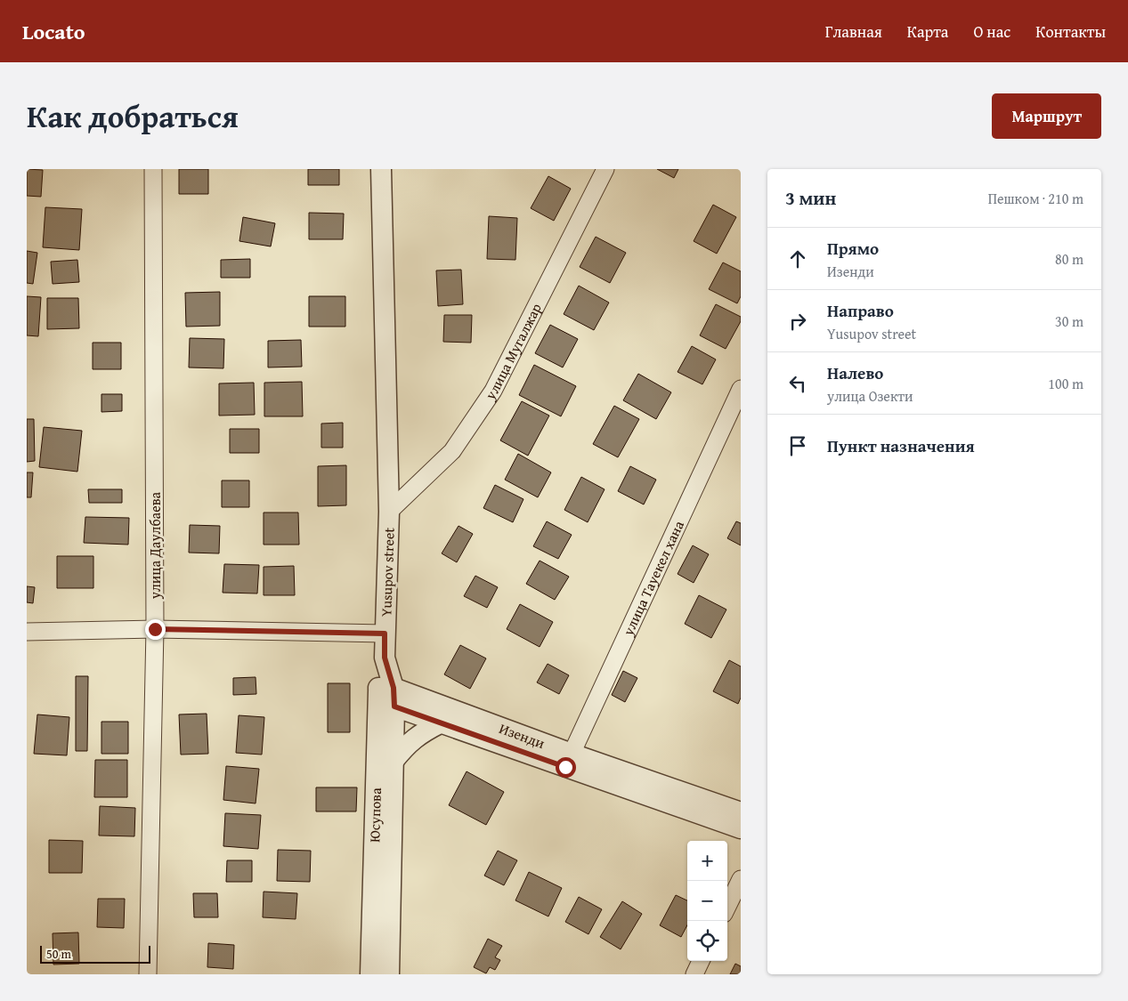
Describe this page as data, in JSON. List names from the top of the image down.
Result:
{
  "streets": {
    "street": [
      "улица Мугалжар",
      "улица Даулбаева",
      "Yusupov street",
      "улица Тауекел хана",
      "Изенди",
      "Юсупова"
    ]
  },
  "crossings": [
    ["улица Мугалжар", "Yusupov street"],
    ["Yusupov street", "Юсупова"],
    ["улица Тауекел хана", "Изенди"],
    ["Изенди", "Юсупова"]
  ],
  "scale_bar": "50 m",
  "page": {
    "header": "Locato",
    "nav": [
      "Главная",
      "Карта",
      "О нас",
      "Контакты"
    ],
    "title": "Как добраться",
    "buttons": "Маршрут",
    "heading": ["3 мин", "Пешком · 210 m"],
    "list": [
      ["Прямо", "Изенди", "80 m"],
      ["Направо", "Yusupov street", "30 m"],
      ["Налево", "улица Озекти", "100 m"],
      "Пункт назначения"
    ],
    "map_buttons": ["+", "−"],
    "scale": "50 m"
  }
}
